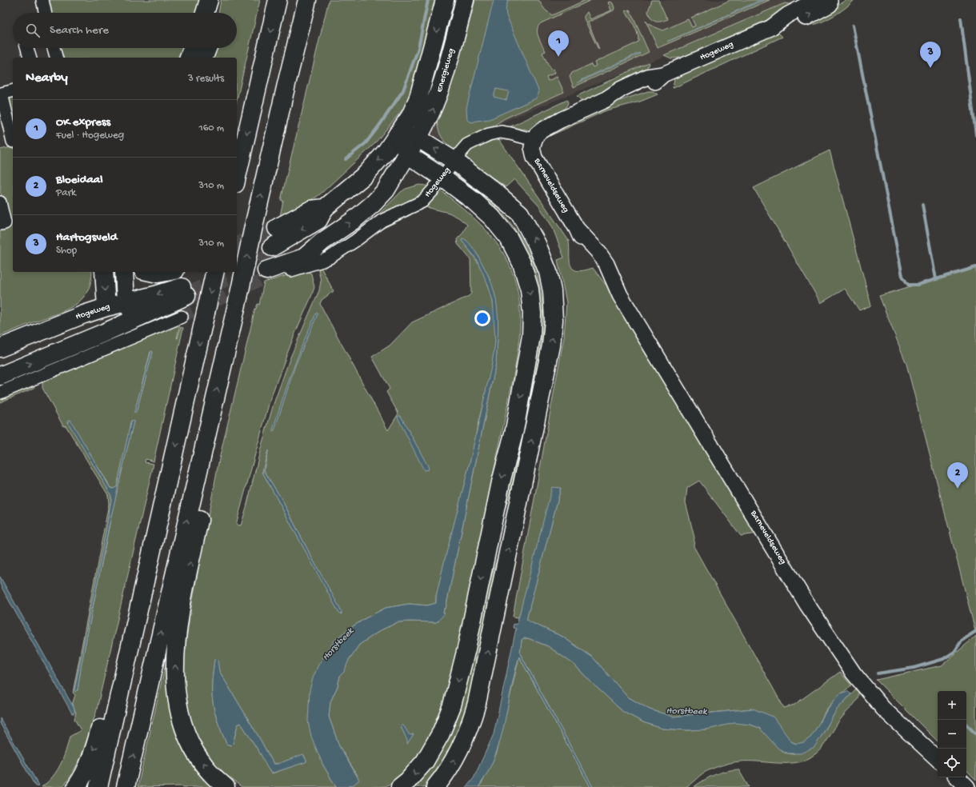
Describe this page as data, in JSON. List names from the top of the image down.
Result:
{
  "streets": {
    "main road": ["Hogeweg", "Energieweg"],
    "street": ["Barneveldseweg"]
  },
  "crossings": [
    ["Hogeweg", "Barneveldseweg"]
  ],
  "water": ["Horstbeek"],
  "page": {
    "search": "Search here",
    "pins": ["1", "3", "2"],
    "heading": ["Nearby", "3 results"],
    "list": [
      {
        "mark": "1",
        "name": "OK express",
        "note": "Fuel · Hogeweg",
        "value": "160 m"
      },
      {
        "mark": "2",
        "name": "Bloeidaal",
        "note": "Park",
        "value": "310 m"
      },
      {
        "mark": "3",
        "name": "Hartogsveld",
        "note": "Shop",
        "value": "310 m"
      }
    ],
    "map_buttons": ["+", "−"]
  }
}
